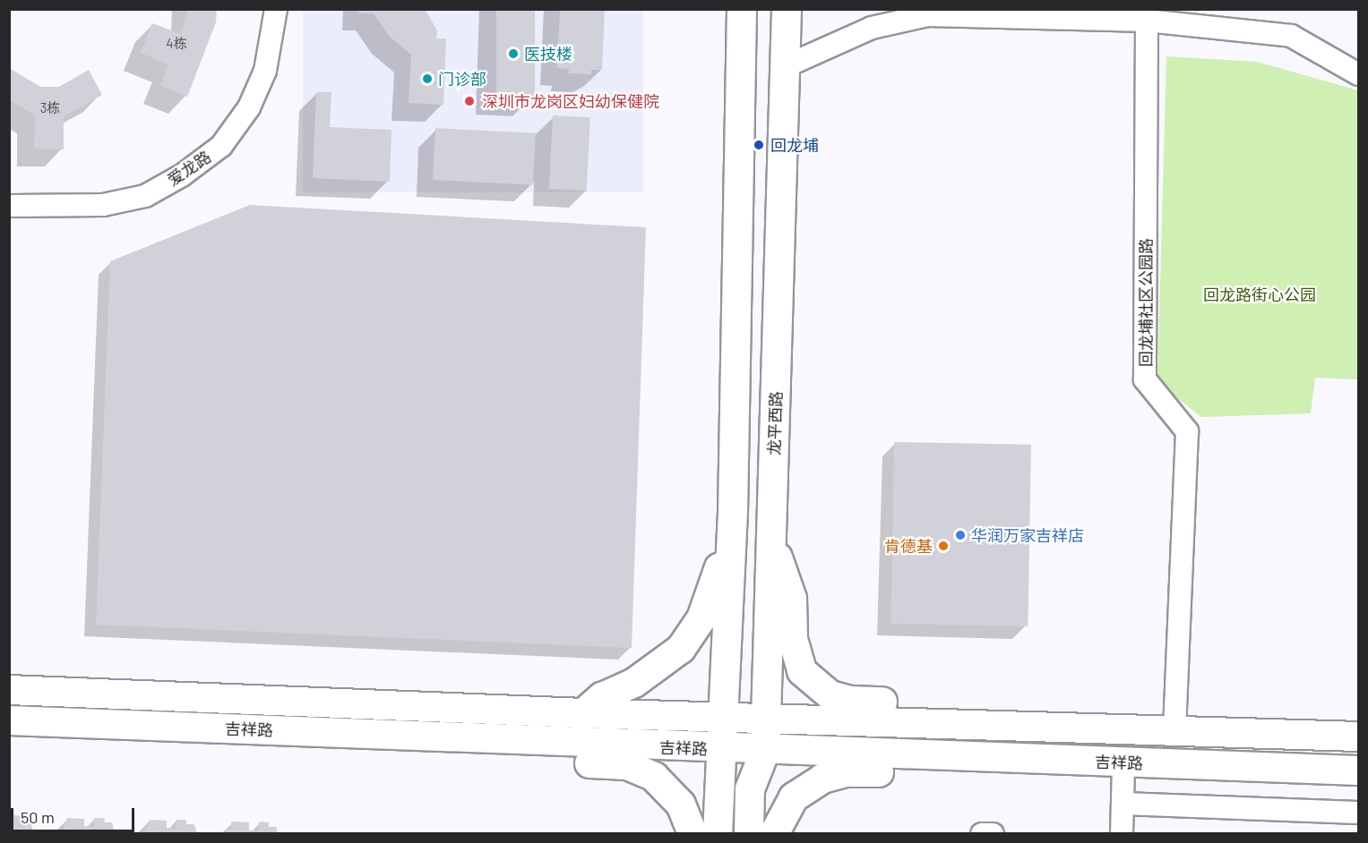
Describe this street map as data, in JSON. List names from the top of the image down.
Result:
{
  "streets": {
    "main road": ["龙平西路", "吉祥路"],
    "street": ["爱龙路", "回龙埔社区公园路"]
  },
  "crossings": [
    ["回龙埔社区公园路", "吉祥路"],
    ["龙平西路", "吉祥路"]
  ],
  "parks": ["回龙路街心公园"],
  "places": [
    "医技楼",
    "门诊部",
    "深圳市龙岗区妇幼保健院",
    "回龙埔",
    "华润万家吉祥店",
    "肯德基"
  ],
  "house_numbers": ["4栋", "3栋"],
  "scale_bar": "50 m"
}
